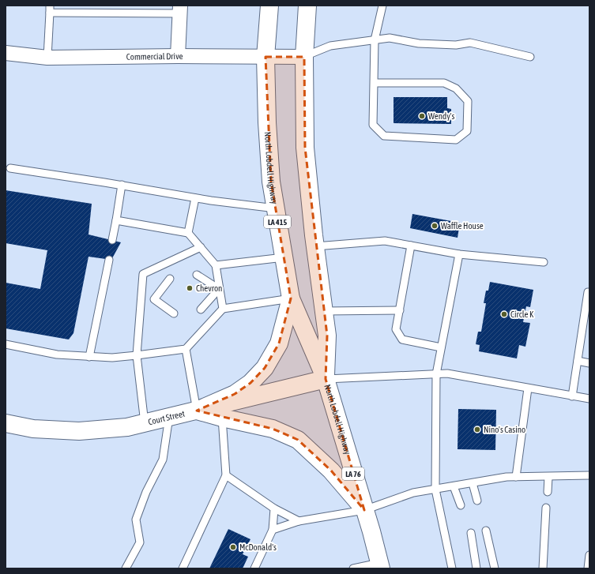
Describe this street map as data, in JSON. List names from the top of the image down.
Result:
{
  "streets": {
    "main road": [
      "North Lobdell Highway",
      "LA 415",
      "Court Street",
      "LA 76"
    ],
    "street": ["Commercial Drive"]
  },
  "crossings": [
    ["Commercial Drive", "North Lobdell Highway"],
    ["North Lobdell Highway", "Court Street"]
  ],
  "places": [
    "Wendy's",
    "Waffle House",
    "Chevron",
    "Circle K",
    "Nino's Casino",
    "McDonald's"
  ]
}
